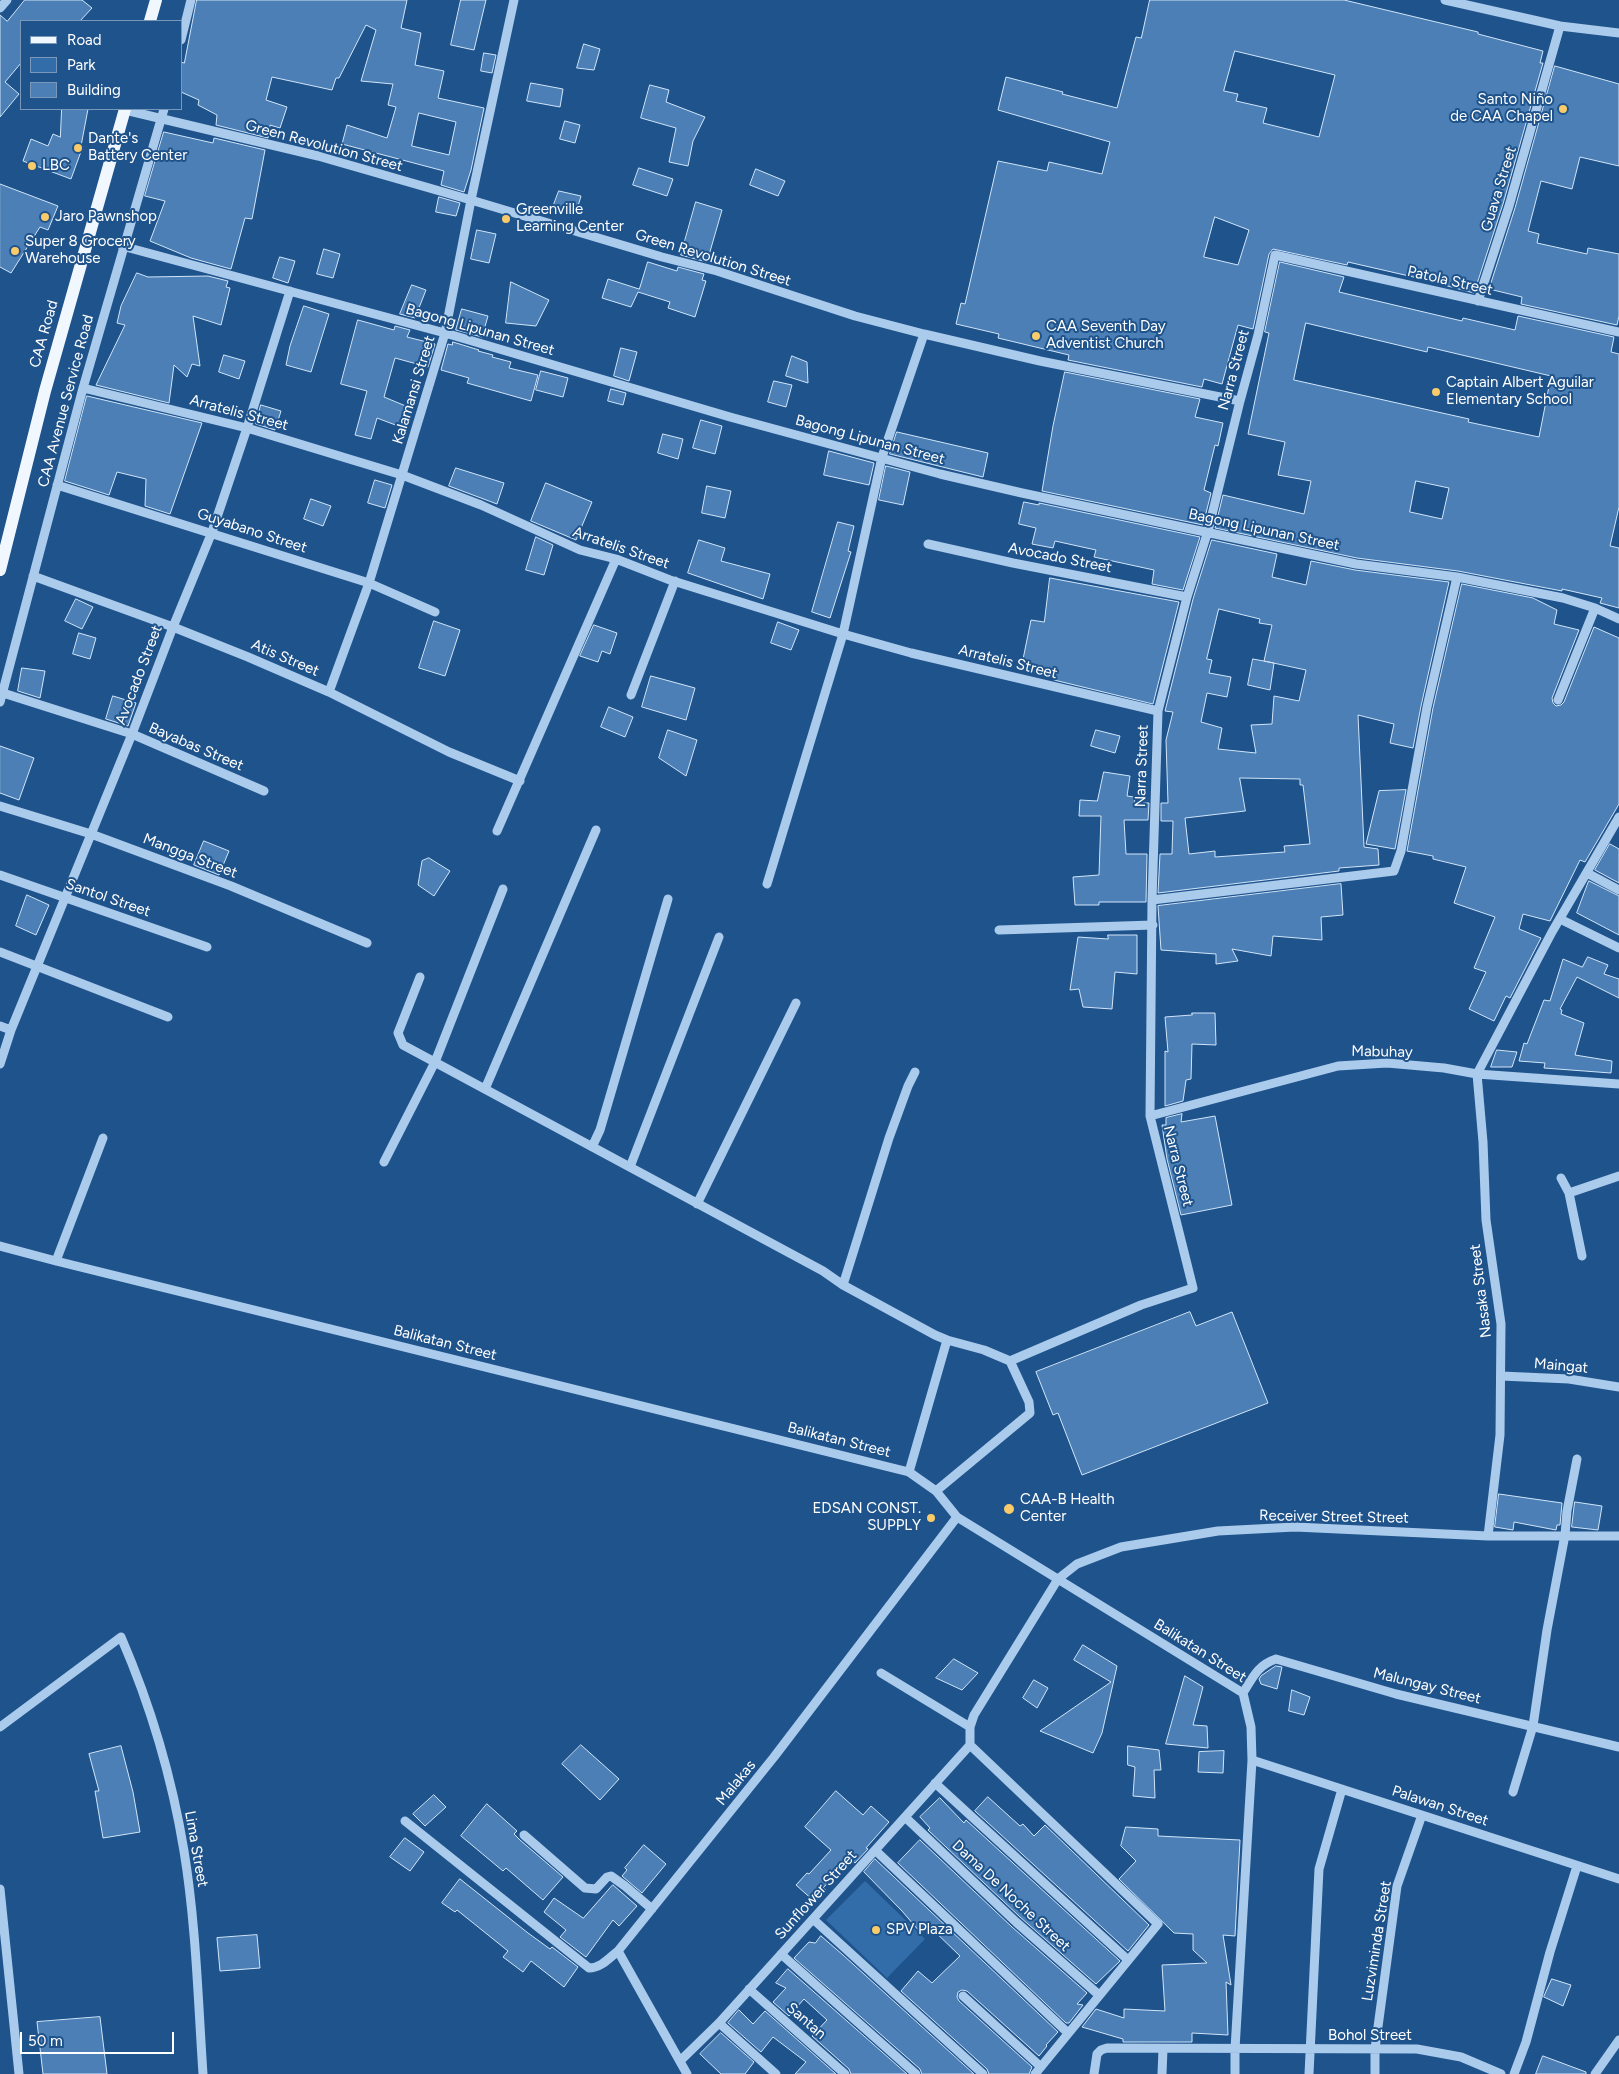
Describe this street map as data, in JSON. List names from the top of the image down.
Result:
{
  "streets": {
    "main road": ["CAA Road"],
    "street": [
      "Green Revolution Street",
      "Guava Street",
      "Patola Street",
      "Bagong Lipunan Street",
      "Narra Street",
      "Kalamansi Street",
      "CAA Avenue Service Road",
      "Arratelis Street",
      "Guyabano Street",
      "Avocado Street",
      "Atis Street",
      "Bayabas Street",
      "Mangga Street",
      "Santol Street",
      "Mabuhay",
      "Nasaka Street",
      "Balikatan Street",
      "Maingat",
      "Receiver Street Street",
      "Malungay Street",
      "Malakas",
      "Palawan Street",
      "Lima Street",
      "Sunflower Street",
      "Dama De Noche Street",
      "Luzviminda Street",
      "Santan",
      "Bohol Street"
    ]
  },
  "crossings": [
    ["Green Revolution Street", "Narra Street"],
    ["Green Revolution Street", "Kalamansi Street"],
    ["Green Revolution Street", "CAA Avenue Service Road"],
    ["Guava Street", "Patola Street"],
    ["Patola Street", "Narra Street"],
    ["Bagong Lipunan Street", "Narra Street"],
    ["Bagong Lipunan Street", "Kalamansi Street"],
    ["Bagong Lipunan Street", "CAA Avenue Service Road"],
    ["Bagong Lipunan Street", "Avocado Street"],
    ["Narra Street", "Arratelis Street"],
    ["Narra Street", "Avocado Street"],
    ["Narra Street", "Mabuhay"],
    ["Kalamansi Street", "Arratelis Street"],
    ["Kalamansi Street", "Guyabano Street"],
    ["Kalamansi Street", "Atis Street"],
    ["CAA Avenue Service Road", "Arratelis Street"],
    ["CAA Avenue Service Road", "Guyabano Street"],
    ["CAA Avenue Service Road", "Atis Street"],
    ["CAA Avenue Service Road", "Bayabas Street"],
    ["Arratelis Street", "Avocado Street"],
    ["Guyabano Street", "Avocado Street"],
    ["Avocado Street", "Atis Street"],
    ["Avocado Street", "Bayabas Street"],
    ["Avocado Street", "Mangga Street"],
    ["Avocado Street", "Santol Street"],
    ["Mabuhay", "Nasaka Street"],
    ["Nasaka Street", "Maingat"],
    ["Nasaka Street", "Receiver Street Street"],
    ["Balikatan Street", "Receiver Street Street"],
    ["Balikatan Street", "Malungay Street"],
    ["Balikatan Street", "Malakas"],
    ["Balikatan Street", "Palawan Street"],
    ["Balikatan Street", "Bohol Street"],
    ["Palawan Street", "Luzviminda Street"],
    ["Sunflower Street", "Dama De Noche Street"],
    ["Sunflower Street", "Santan"],
    ["Luzviminda Street", "Bohol Street"]
  ],
  "places": [
    "Santo Niño de CAA Chapel",
    "Dante's Battery Center",
    "LBC",
    "Jaro Pawnshop",
    "Greenville Learning Center",
    "Super 8 Grocery Warehouse",
    "CAA Seventh Day Adventist Church",
    "Captain Albert Aguilar Elementary School",
    "CAA-B Health Center",
    "EDSAN CONST. SUPPLY",
    "SPV Plaza"
  ],
  "legend": ["Road", "Park", "Building"],
  "scale_bar": "50 m"
}
